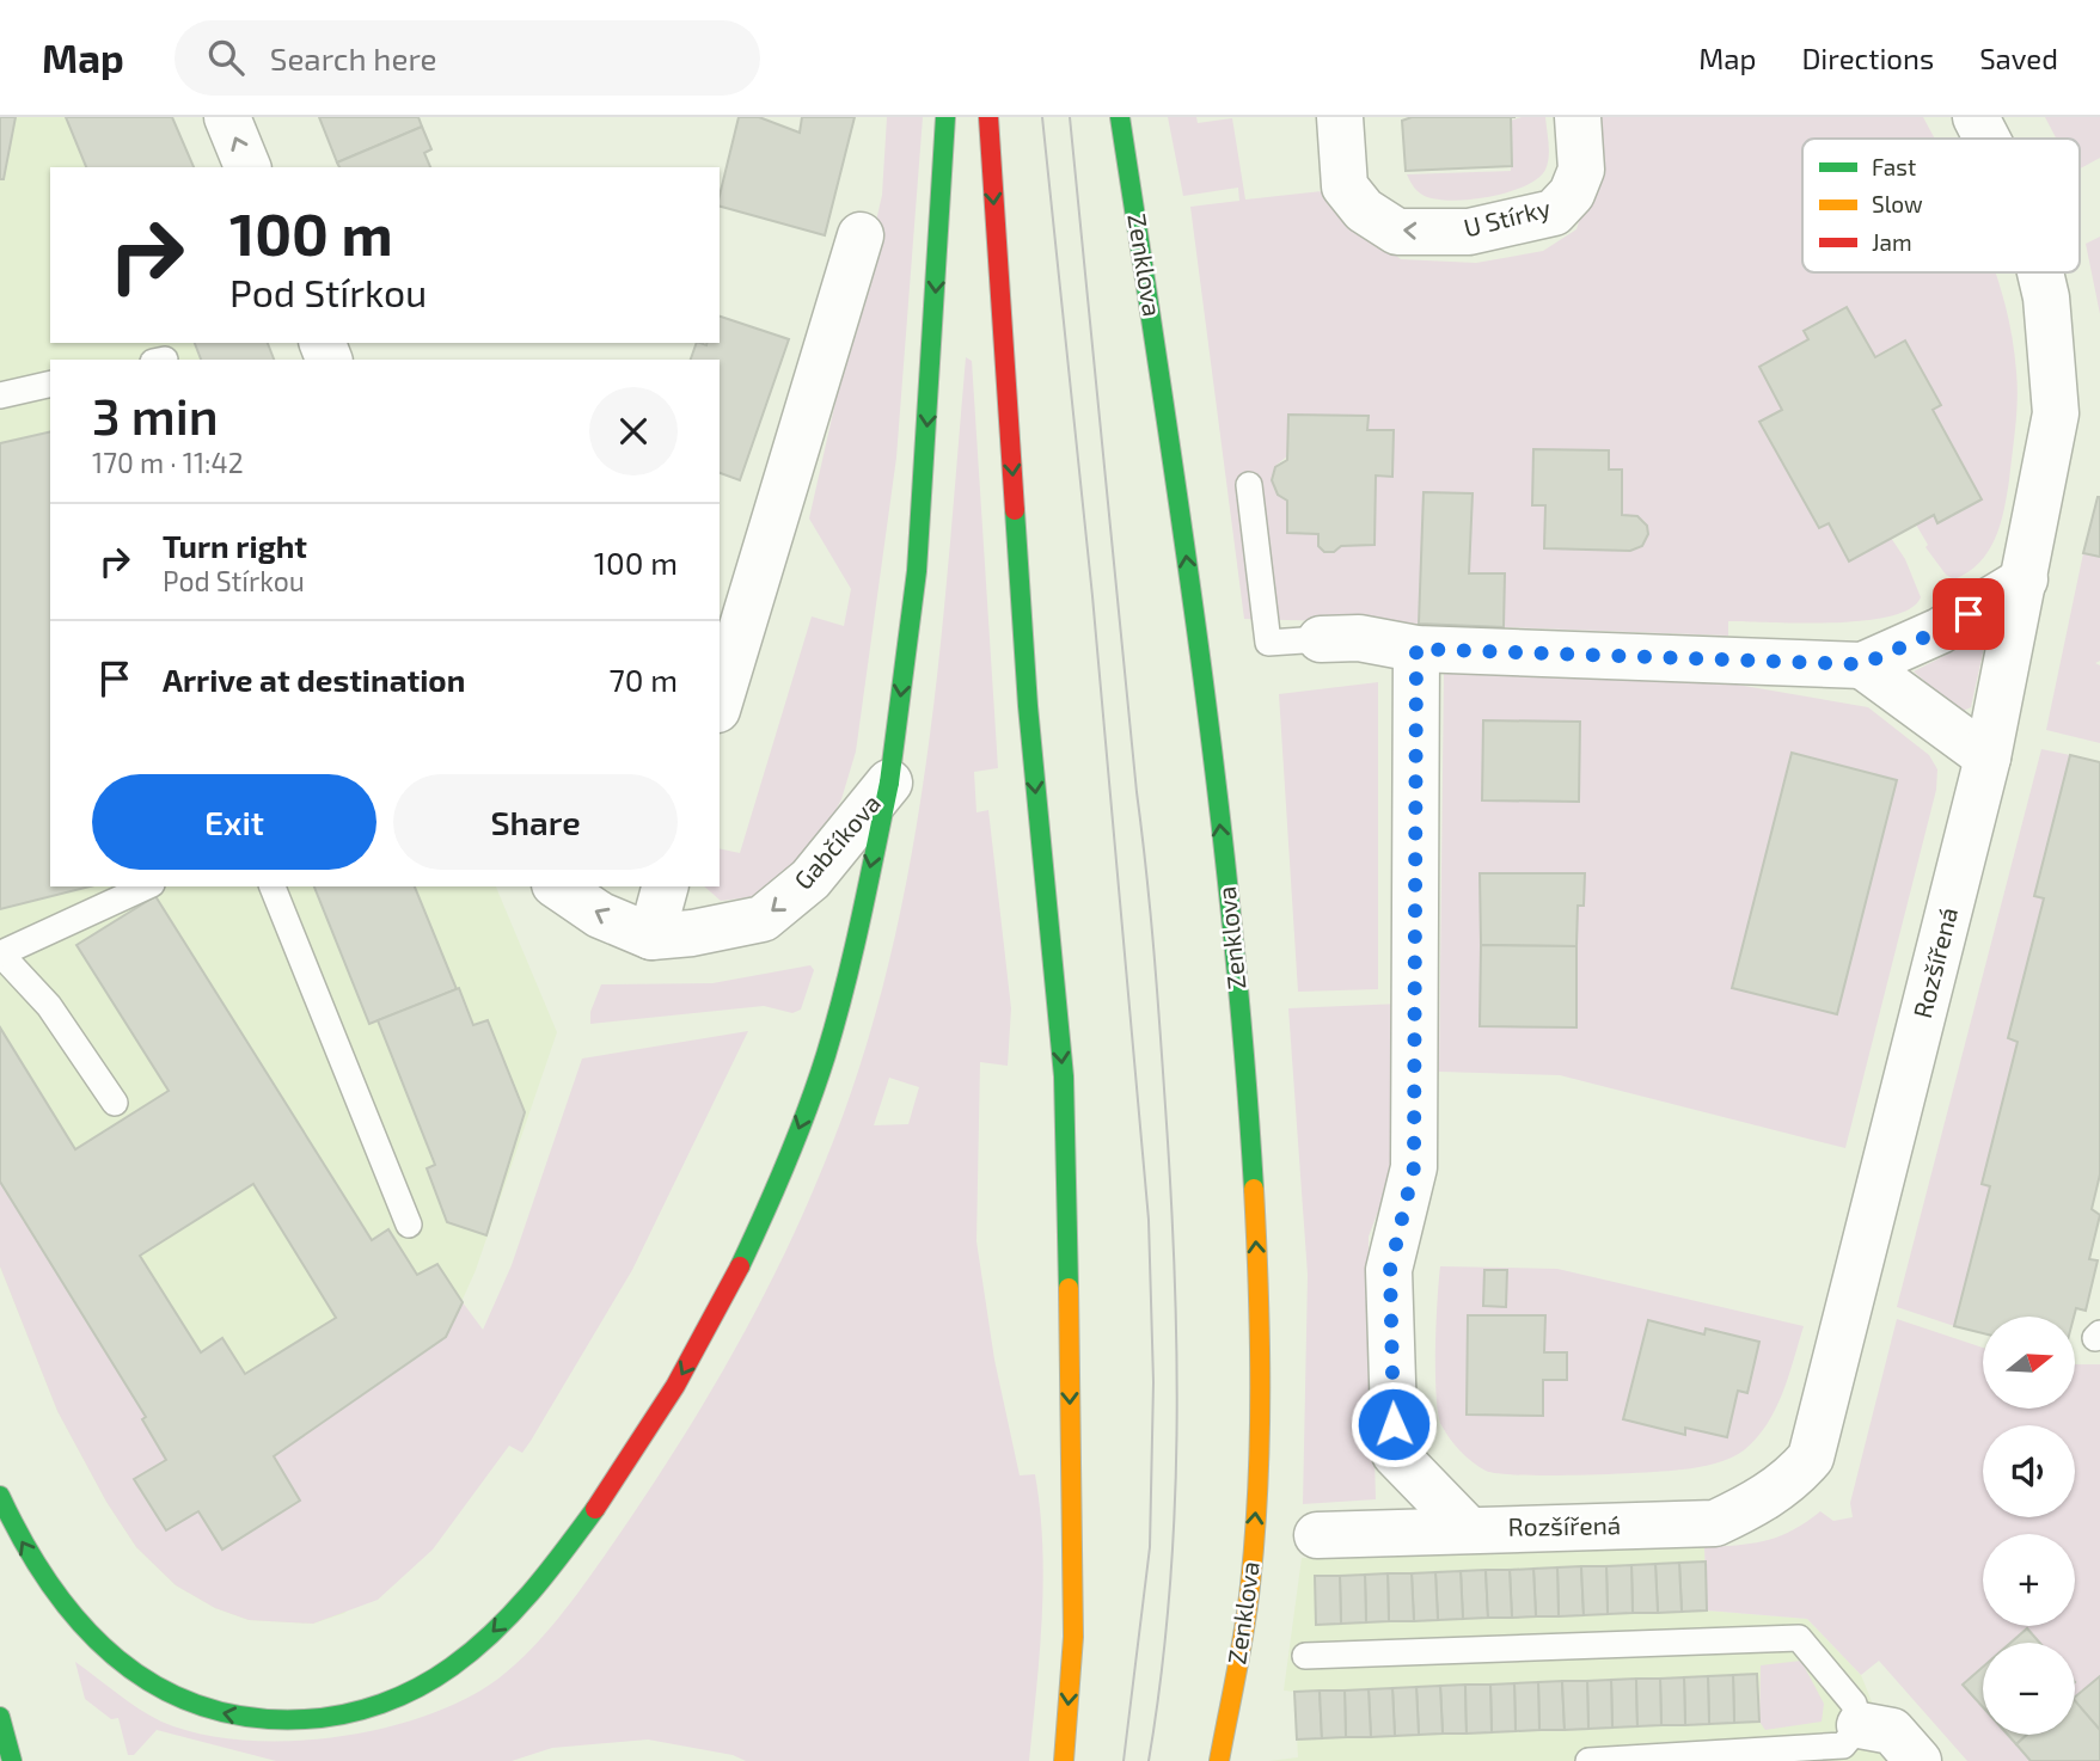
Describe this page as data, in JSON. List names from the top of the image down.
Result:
{
  "streets": {
    "main road": ["Zenklova"],
    "street": ["U Stírky", "Gabčíkova", "Rozšířená"]
  },
  "one_way": ["Gabčíkova"],
  "legend": ["Fast", "Slow", "Jam"],
  "north": "right",
  "page": {
    "header": "Map",
    "search": "Search here",
    "nav": ["Map", "Directions", "Saved"],
    "turn": ["100 m", "Pod Stírkou"],
    "heading": ["3 min", "170 m · 11:42"],
    "list": [
      {
        "name": "Turn right",
        "note": "Pod Stírkou",
        "value": "100 m"
      },
      {
        "name": "Arrive at destination",
        "value": "70 m"
      }
    ],
    "buttons": ["Exit", "Share"],
    "map_buttons": ["+", "−"]
  }
}
